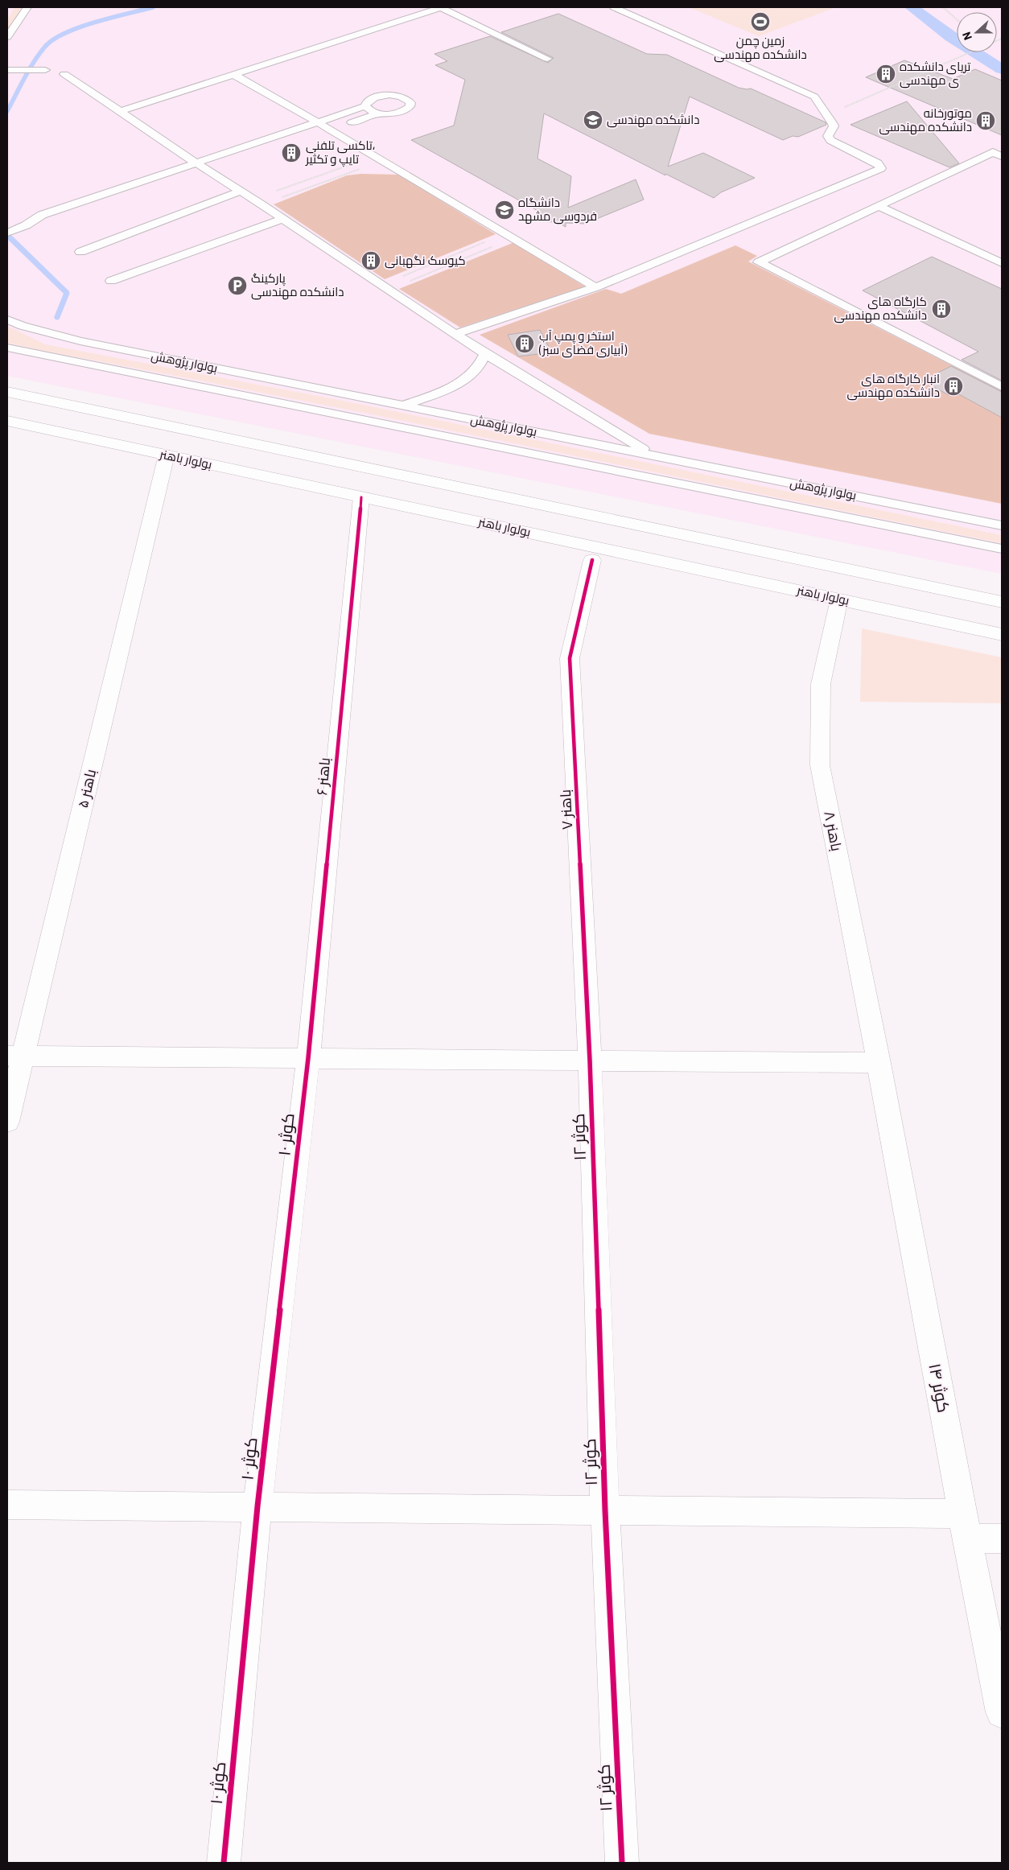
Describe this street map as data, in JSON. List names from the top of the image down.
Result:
{
  "streets": {
    "street": [
      "بولوار باهنر",
      "باهنر ۶",
      "باهنر ۵",
      "باهنر ۷",
      "باهنر ۸",
      "کوثر ۱۰",
      "کوثر ۱۲",
      "کوثر ۱۴"
    ],
    "lane": ["بولوار پژوهش"]
  },
  "crossings": [
    ["بولوار باهنر", "باهنر ۶"],
    ["بولوار باهنر", "باهنر ۵"],
    ["بولوار باهنر", "باهنر ۸"],
    ["باهنر ۶", "کوثر ۱۰"],
    ["باهنر ۷", "کوثر ۱۲"],
    ["باهنر ۸", "کوثر ۱۴"]
  ],
  "places": {
    "sports": ["زمین چمن دانشکده مهندسی"],
    "building": [
      "تریای دانشکده ی مهندسی",
      "موتورخانه دانشکده مهندسی",
      "تاکسی تلفنی، تایپ و تکثیر",
      "کیوسک نگهبانی",
      "کارگاه های دانشکده مهندسی",
      "استخر و پمپ آب (آبیاری فضای سبز)",
      "انبار کارگاه های دانشکده مهندسی"
    ],
    "school or university": ["دانشکده مهندسی", "دانشگاه فردوسی مشهد"],
    "parking": ["پارکینگ دانشکده مهندسی"]
  },
  "north": "left"
}
